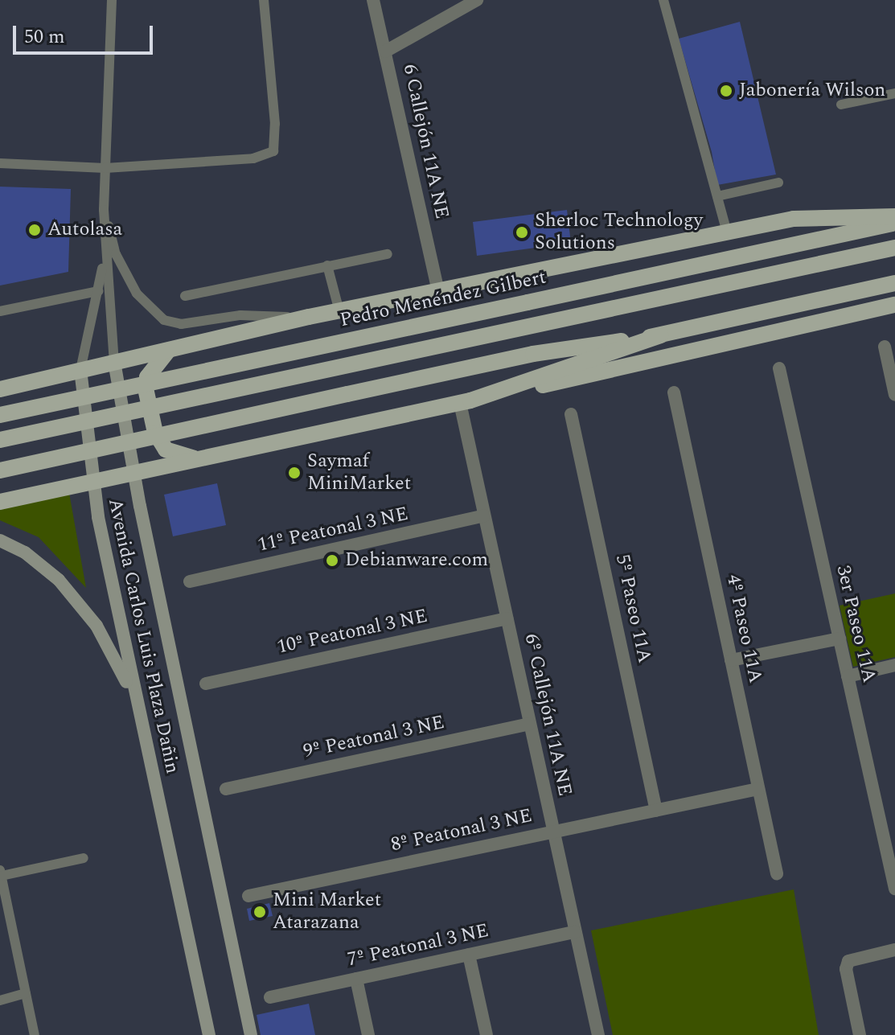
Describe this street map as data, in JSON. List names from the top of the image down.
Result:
{
  "streets": {
    "main road": ["Pedro Menéndez Gilbert", "Avenida Carlos Luis Plaza Dañin"],
    "street": [
      "6 Callejón 11A NE",
      "11º Peatonal 3 NE",
      "5º Paseo 11A",
      "3er Paseo 11A",
      "4º Paseo 11A",
      "10º Peatonal 3 NE",
      "6º Callejón 11A NE",
      "9º Peatonal 3 NE",
      "8º Peatonal 3 NE",
      "7º Peatonal 3 NE"
    ]
  },
  "crossings": [
    ["11º Peatonal 3 NE", "6º Callejón 11A NE"],
    ["5º Paseo 11A", "8º Peatonal 3 NE"],
    ["4º Paseo 11A", "8º Peatonal 3 NE"],
    ["10º Peatonal 3 NE", "6º Callejón 11A NE"],
    ["6º Callejón 11A NE", "9º Peatonal 3 NE"],
    ["6º Callejón 11A NE", "8º Peatonal 3 NE"],
    ["6º Callejón 11A NE", "7º Peatonal 3 NE"]
  ],
  "places": [
    "Jabonería Wilson",
    "Autolasa",
    "Sherloc Technology Solutions",
    "Saymaf MiniMarket",
    "Debianware.com",
    "Mini Market Atarazana"
  ],
  "scale_bar": "50 m"
}
